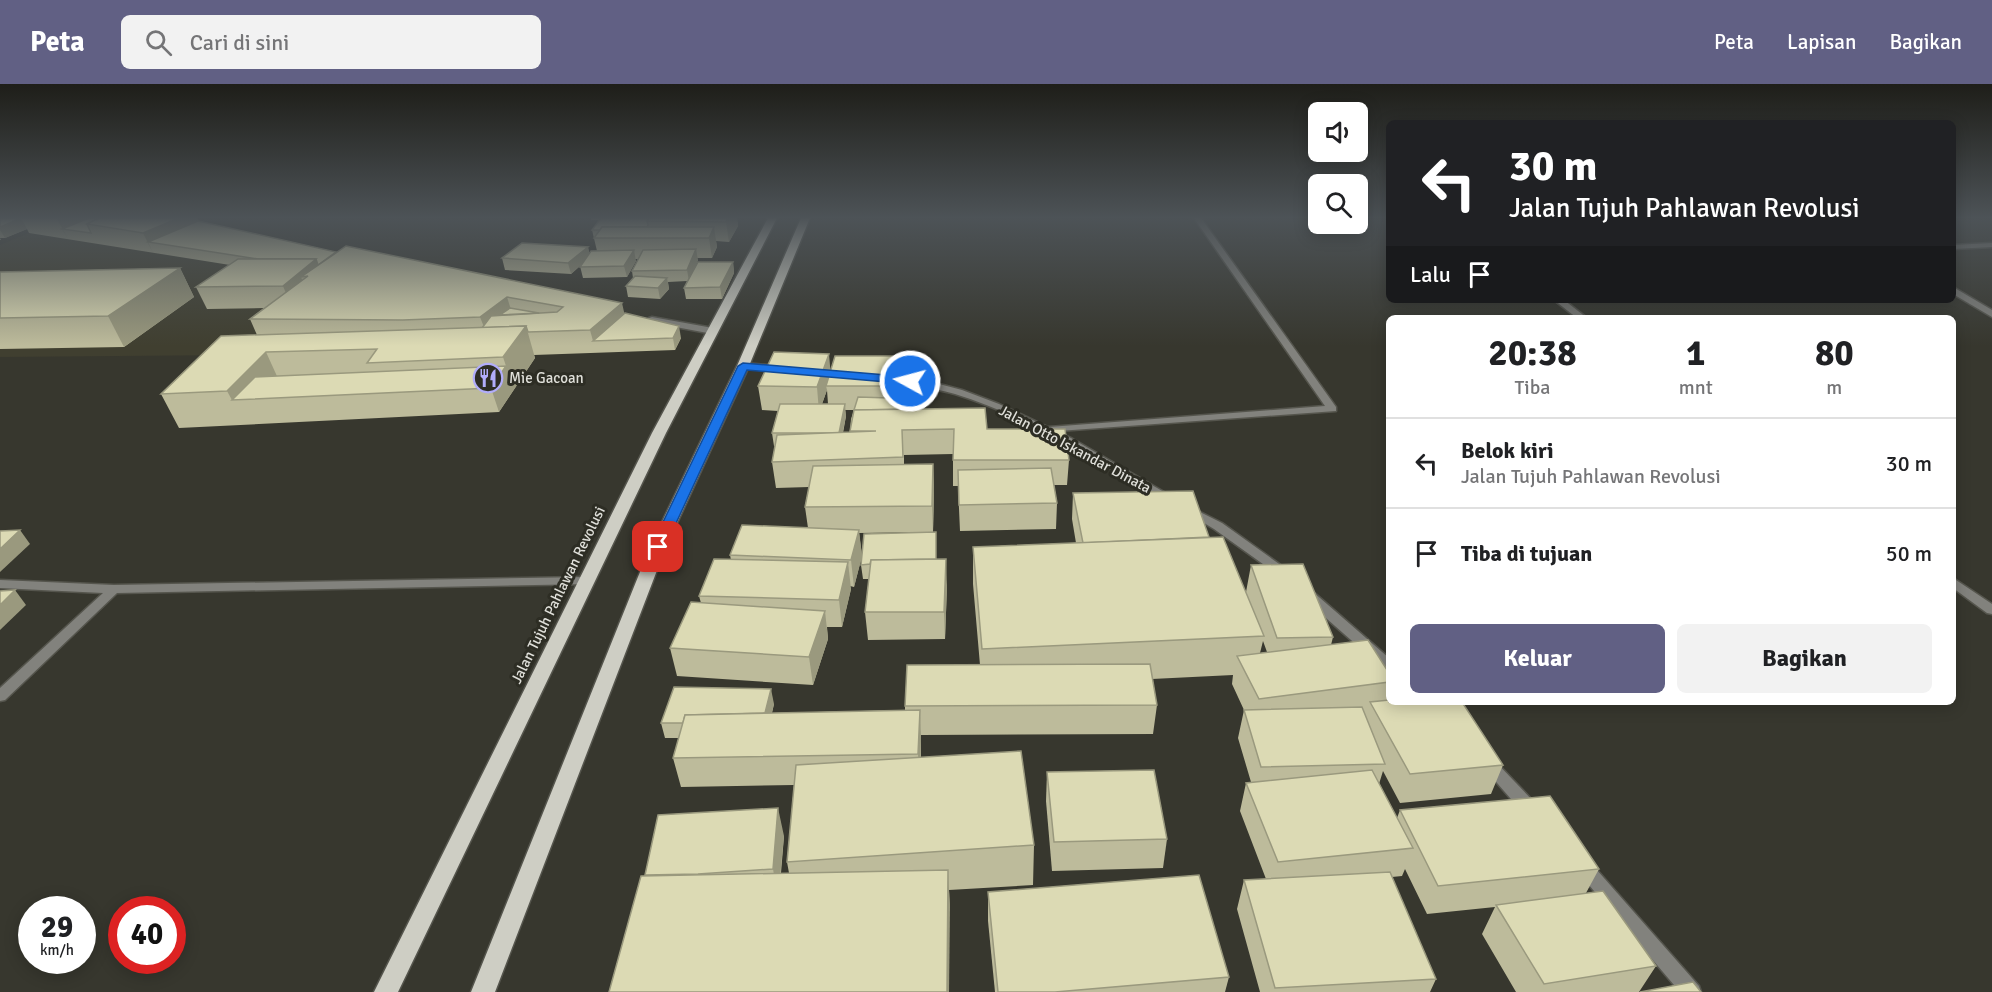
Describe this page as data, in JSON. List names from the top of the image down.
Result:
{
  "streets": {
    "main road": ["Jalan Tujuh Pahlawan Revolusi"],
    "street": ["Jalan Otto Iskandar Dinata"]
  },
  "places": {
    "restaurant": ["Mie Gacoan"]
  },
  "page": {
    "header": "Peta",
    "search": "Cari di sini",
    "nav": ["Peta", "Lapisan", "Bagikan"],
    "turn": ["30 m", "Jalan Tujuh Pahlawan Revolusi"],
    "then": "Lalu",
    "eta": [
      "20:38",
      "Tiba",
      "1",
      "mnt",
      "80",
      "m"
    ],
    "list": [
      {
        "name": "Belok kiri",
        "note": "Jalan Tujuh Pahlawan Revolusi",
        "value": "30 m"
      },
      {
        "name": "Tiba di tujuan",
        "value": "50 m"
      }
    ],
    "buttons": ["Keluar", "Bagikan"],
    "speed": "29 km/h",
    "limit": "40"
  }
}
